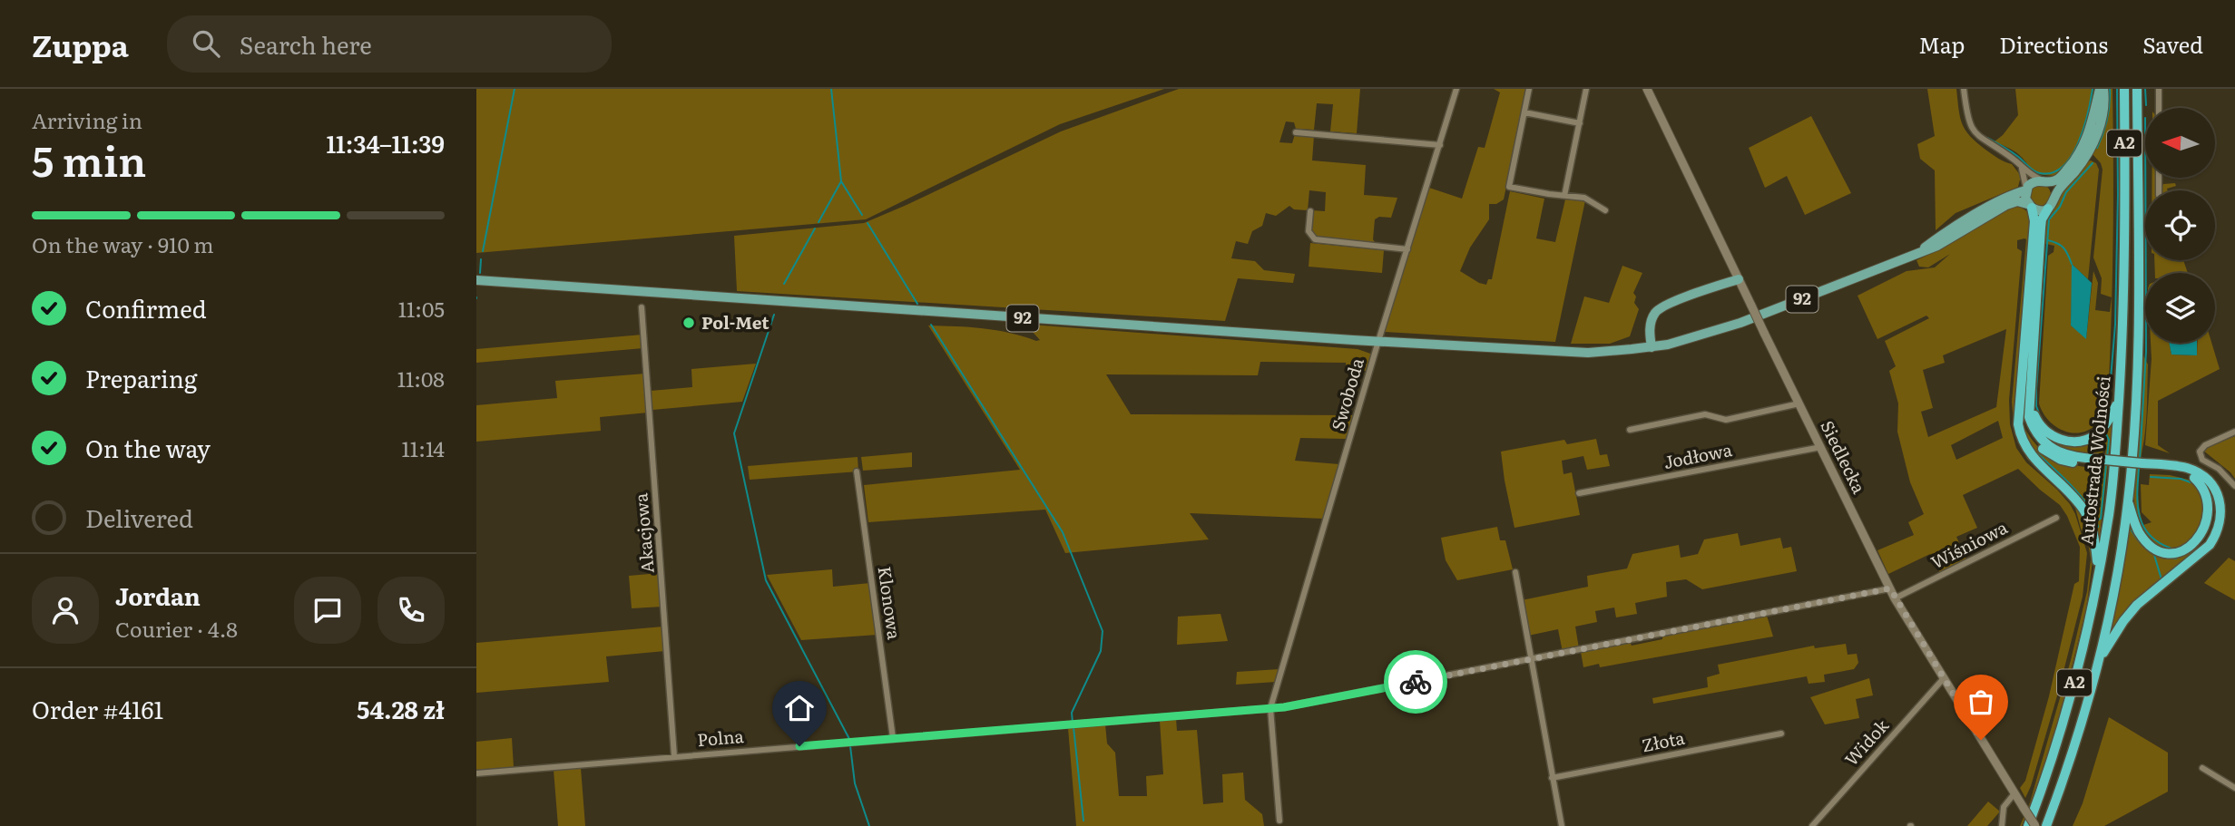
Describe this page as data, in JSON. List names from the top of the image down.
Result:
{
  "streets": {
    "highway": ["A2", "Autostrada Wolności"],
    "main road": ["92", "Siedlecka"],
    "street": [
      "Swoboda",
      "Jodłowa",
      "Akacjowa",
      "Wiśniowa",
      "Klonowa",
      "Polna",
      "Złota",
      "Widok"
    ]
  },
  "crossings": [
    ["92", "Swoboda"],
    ["Swoboda", "Polna"],
    ["Jodłowa", "Siedlecka"],
    ["Siedlecka", "Wiśniowa"],
    ["Siedlecka", "Polna"],
    ["Siedlecka", "Widok"],
    ["Akacjowa", "Polna"],
    ["Klonowa", "Polna"]
  ],
  "places": ["Pol-Met"],
  "north": "left",
  "page": {
    "header": "Zuppa",
    "search": "Search here",
    "nav": ["Map", "Directions", "Saved"],
    "heading": ["5 min", "Arriving in", "11:34–11:39"],
    "panel": [
      "Jordan",
      "Courier · 4.8",
      "Order #4161",
      "54.28 zł"
    ],
    "bar": "On the way · 910 m",
    "list": [
      ["Confirmed", "11:05"],
      ["Preparing", "11:08"],
      ["On the way", "11:14"],
      "Delivered"
    ]
  }
}
